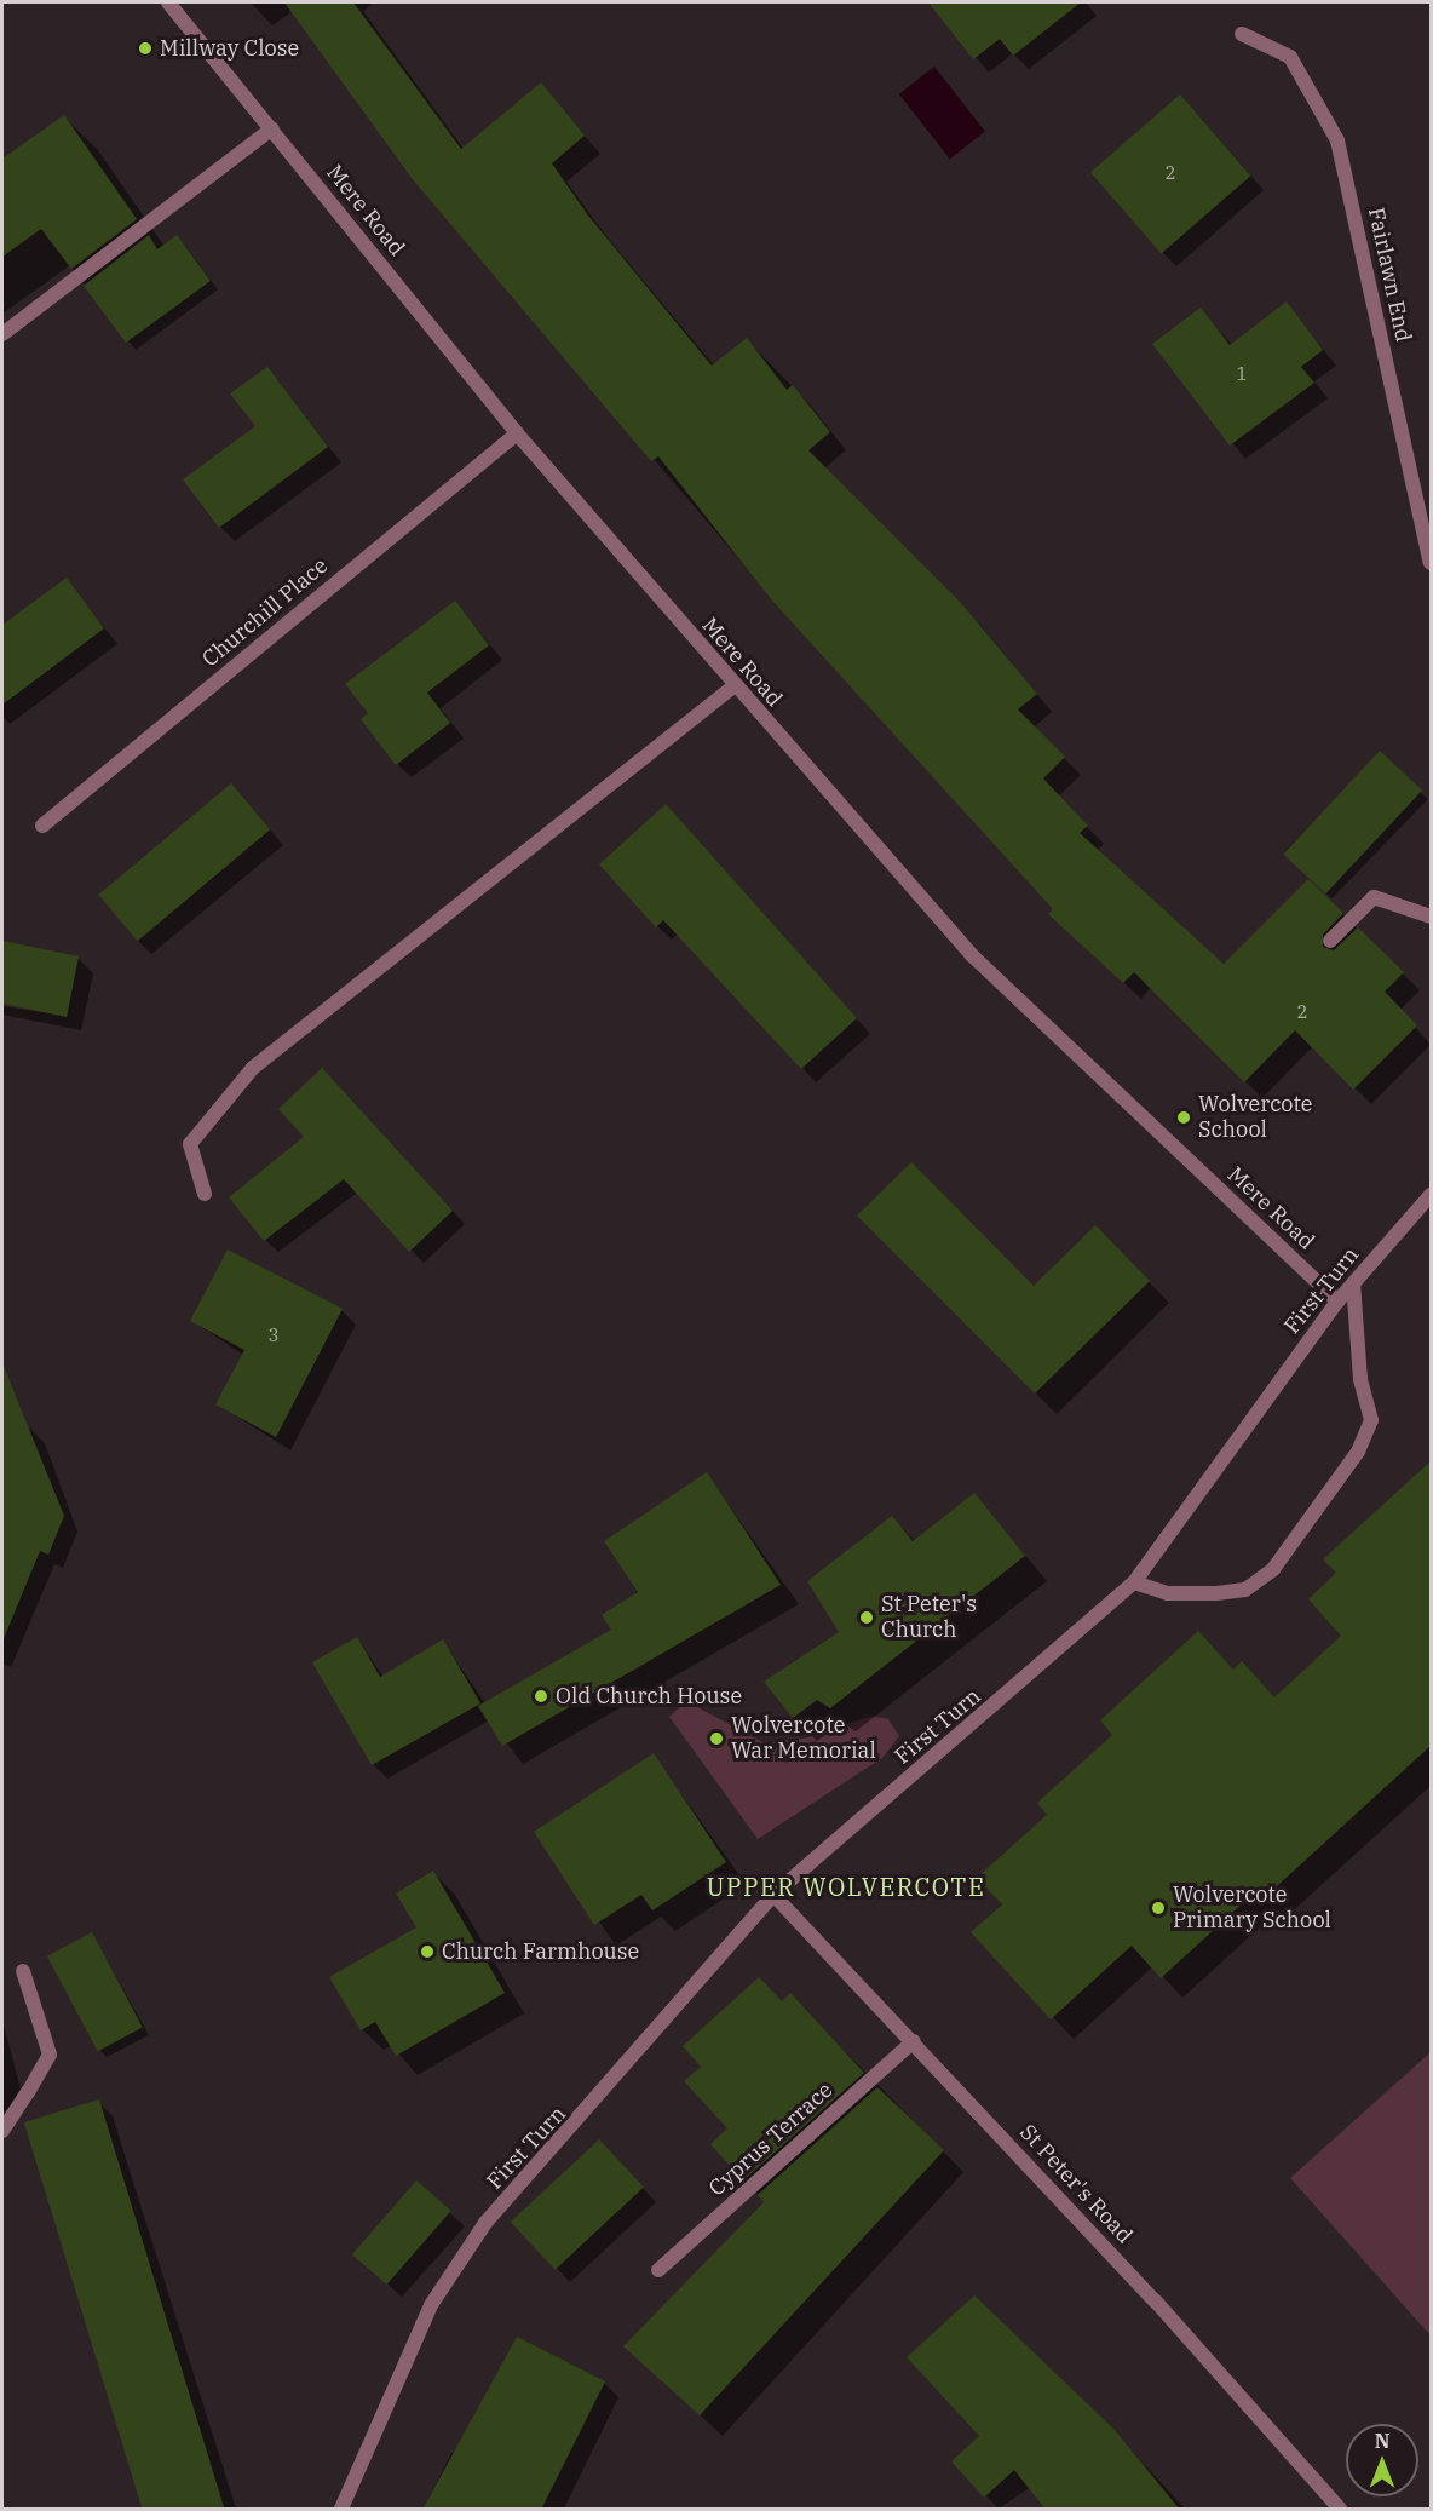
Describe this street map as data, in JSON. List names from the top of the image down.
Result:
{
  "streets": {
    "street": [
      "Mere Road",
      "Fairlawn End",
      "Churchill Place",
      "First Turn",
      "Cyprus Terrace",
      "St Peter's Road"
    ]
  },
  "crossings": [
    ["Mere Road", "Churchill Place"],
    ["Mere Road", "First Turn"],
    ["First Turn", "St Peter's Road"],
    ["Cyprus Terrace", "St Peter's Road"]
  ],
  "districts": ["UPPER WOLVERCOTE"],
  "places": [
    "Millway Close",
    "Wolvercote School",
    "St Peter's Church",
    "Old Church House",
    "Wolvercote War Memorial",
    "Wolvercote Primary School",
    "Church Farmhouse"
  ],
  "house_numbers": [
    "2",
    "1",
    "2",
    "3"
  ],
  "north": "top"
}
